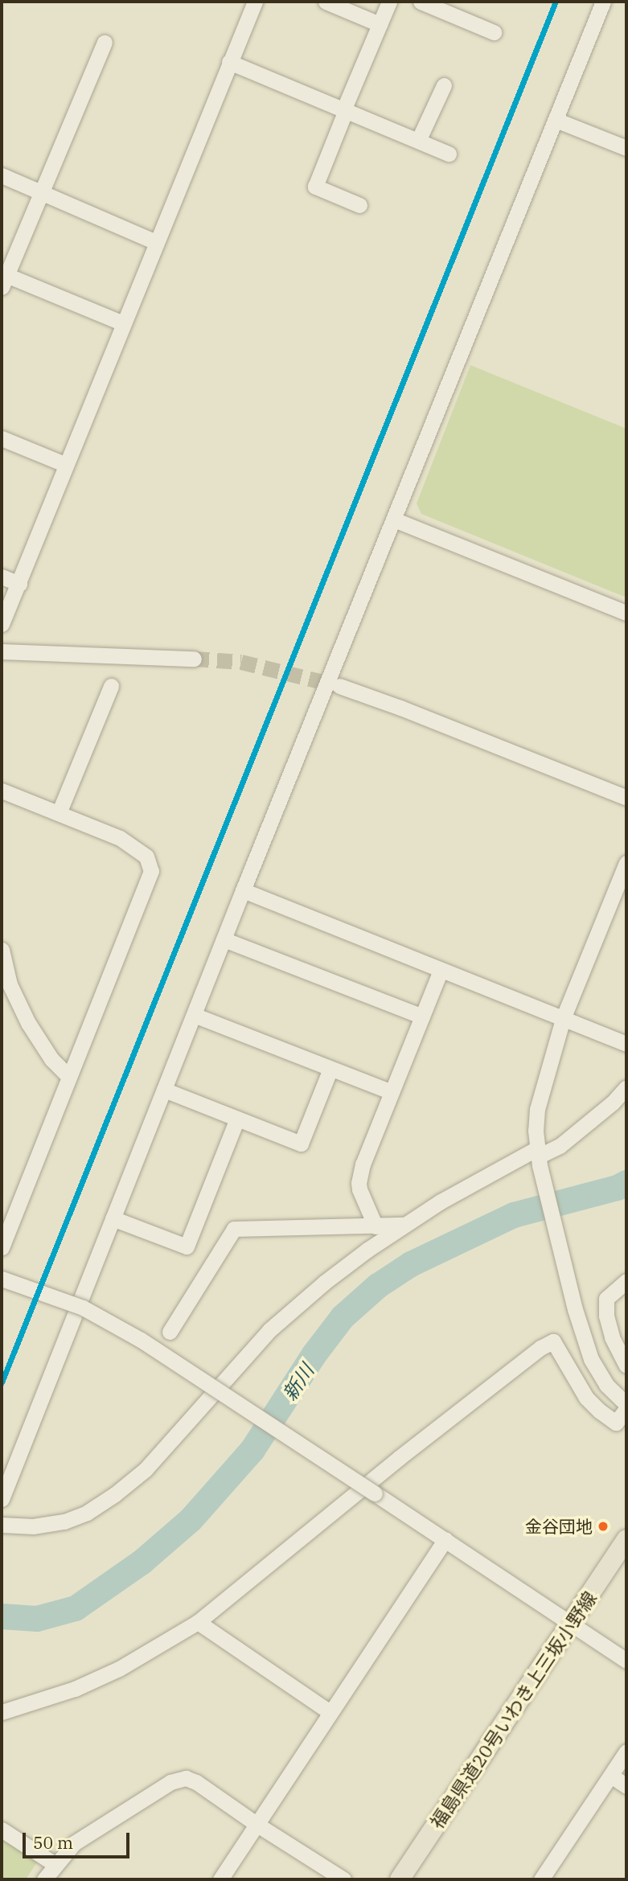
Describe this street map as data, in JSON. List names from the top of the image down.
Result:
{
  "streets": {
    "main road": ["福島県道20号いわき上三坂小野線"]
  },
  "water": ["新川"],
  "places": ["金谷団地"],
  "scale_bar": "50 m"
}
